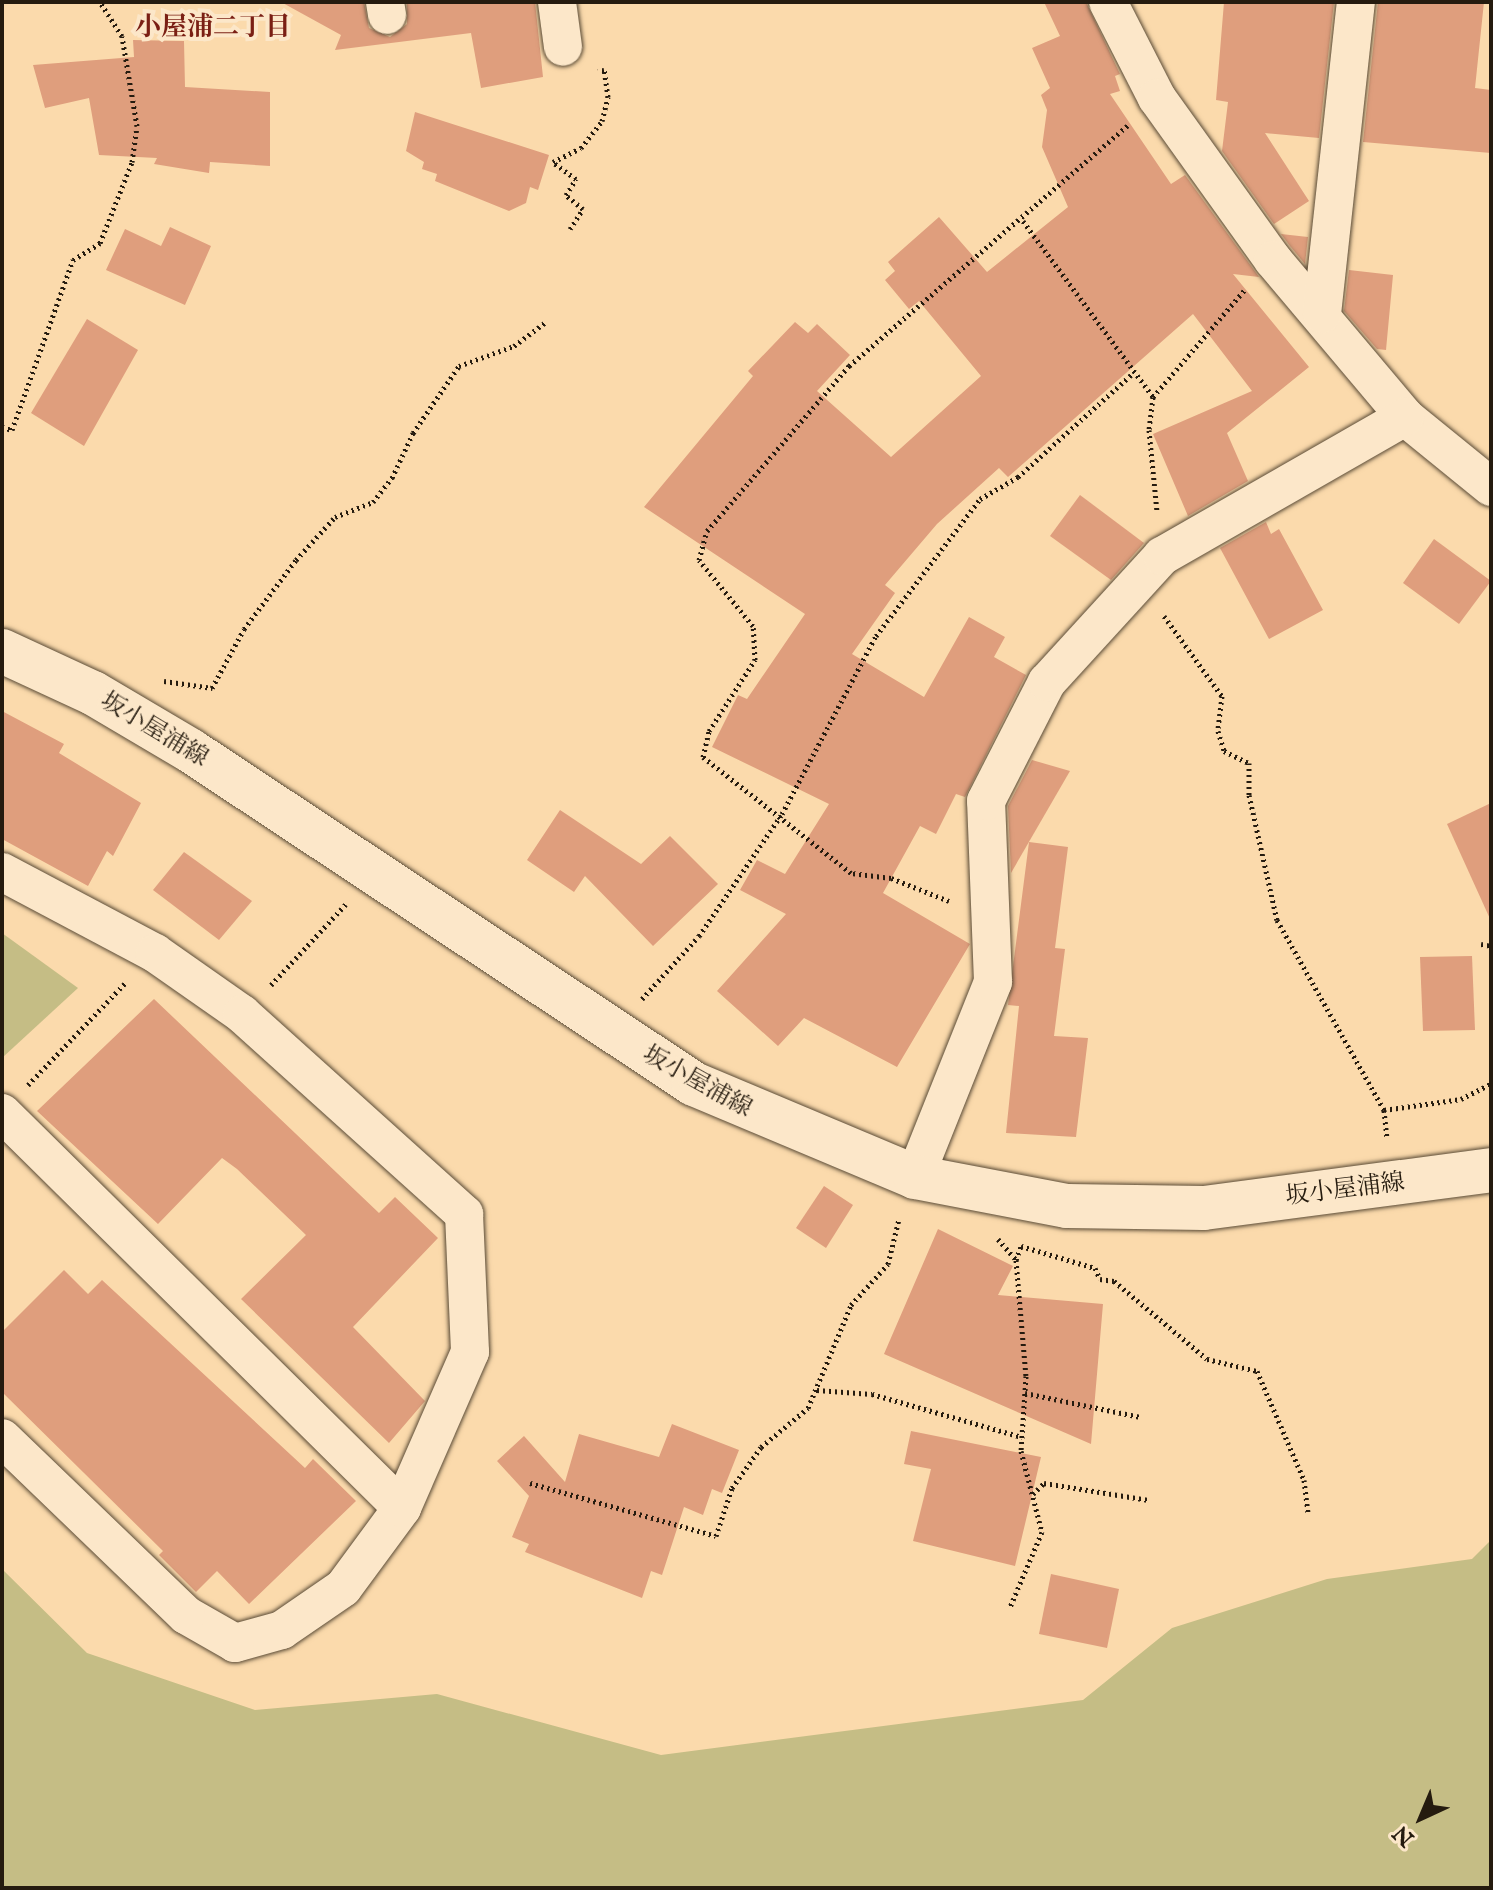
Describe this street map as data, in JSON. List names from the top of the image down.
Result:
{
  "streets": {
    "main road": ["坂小屋浦線"]
  },
  "districts": ["小屋浦二丁目"],
  "north": "bottom left"
}
